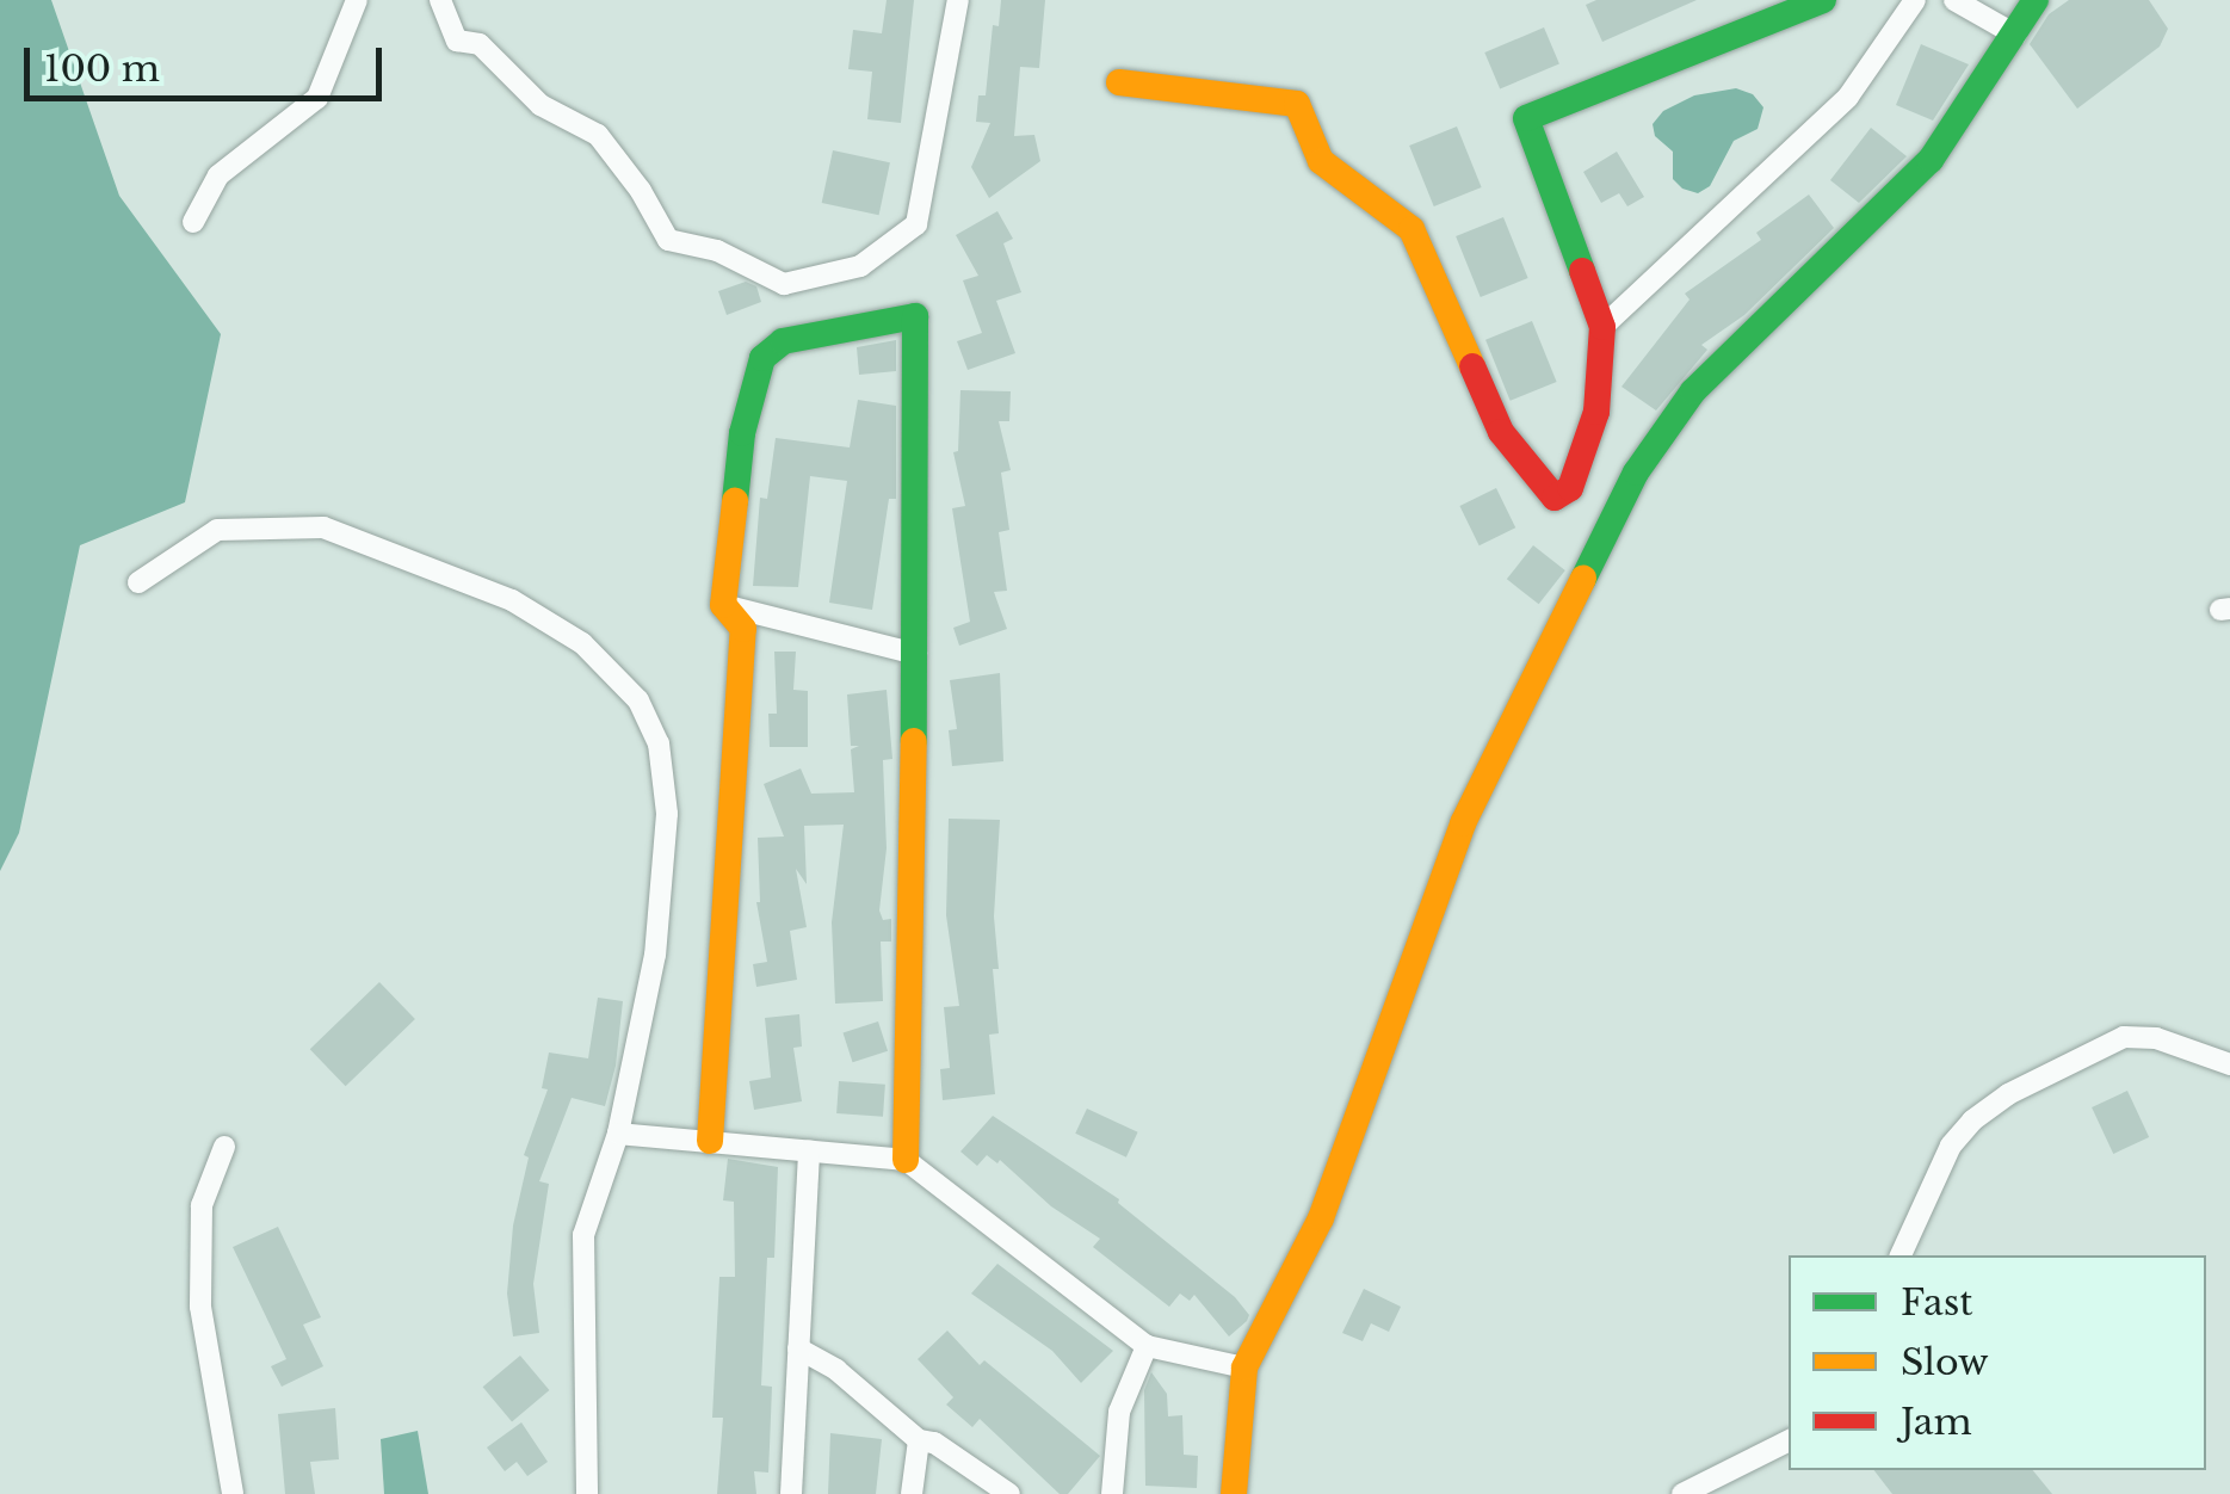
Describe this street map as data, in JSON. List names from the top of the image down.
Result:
{
  "legend": ["Fast", "Slow", "Jam"],
  "scale_bar": "100 m"
}
